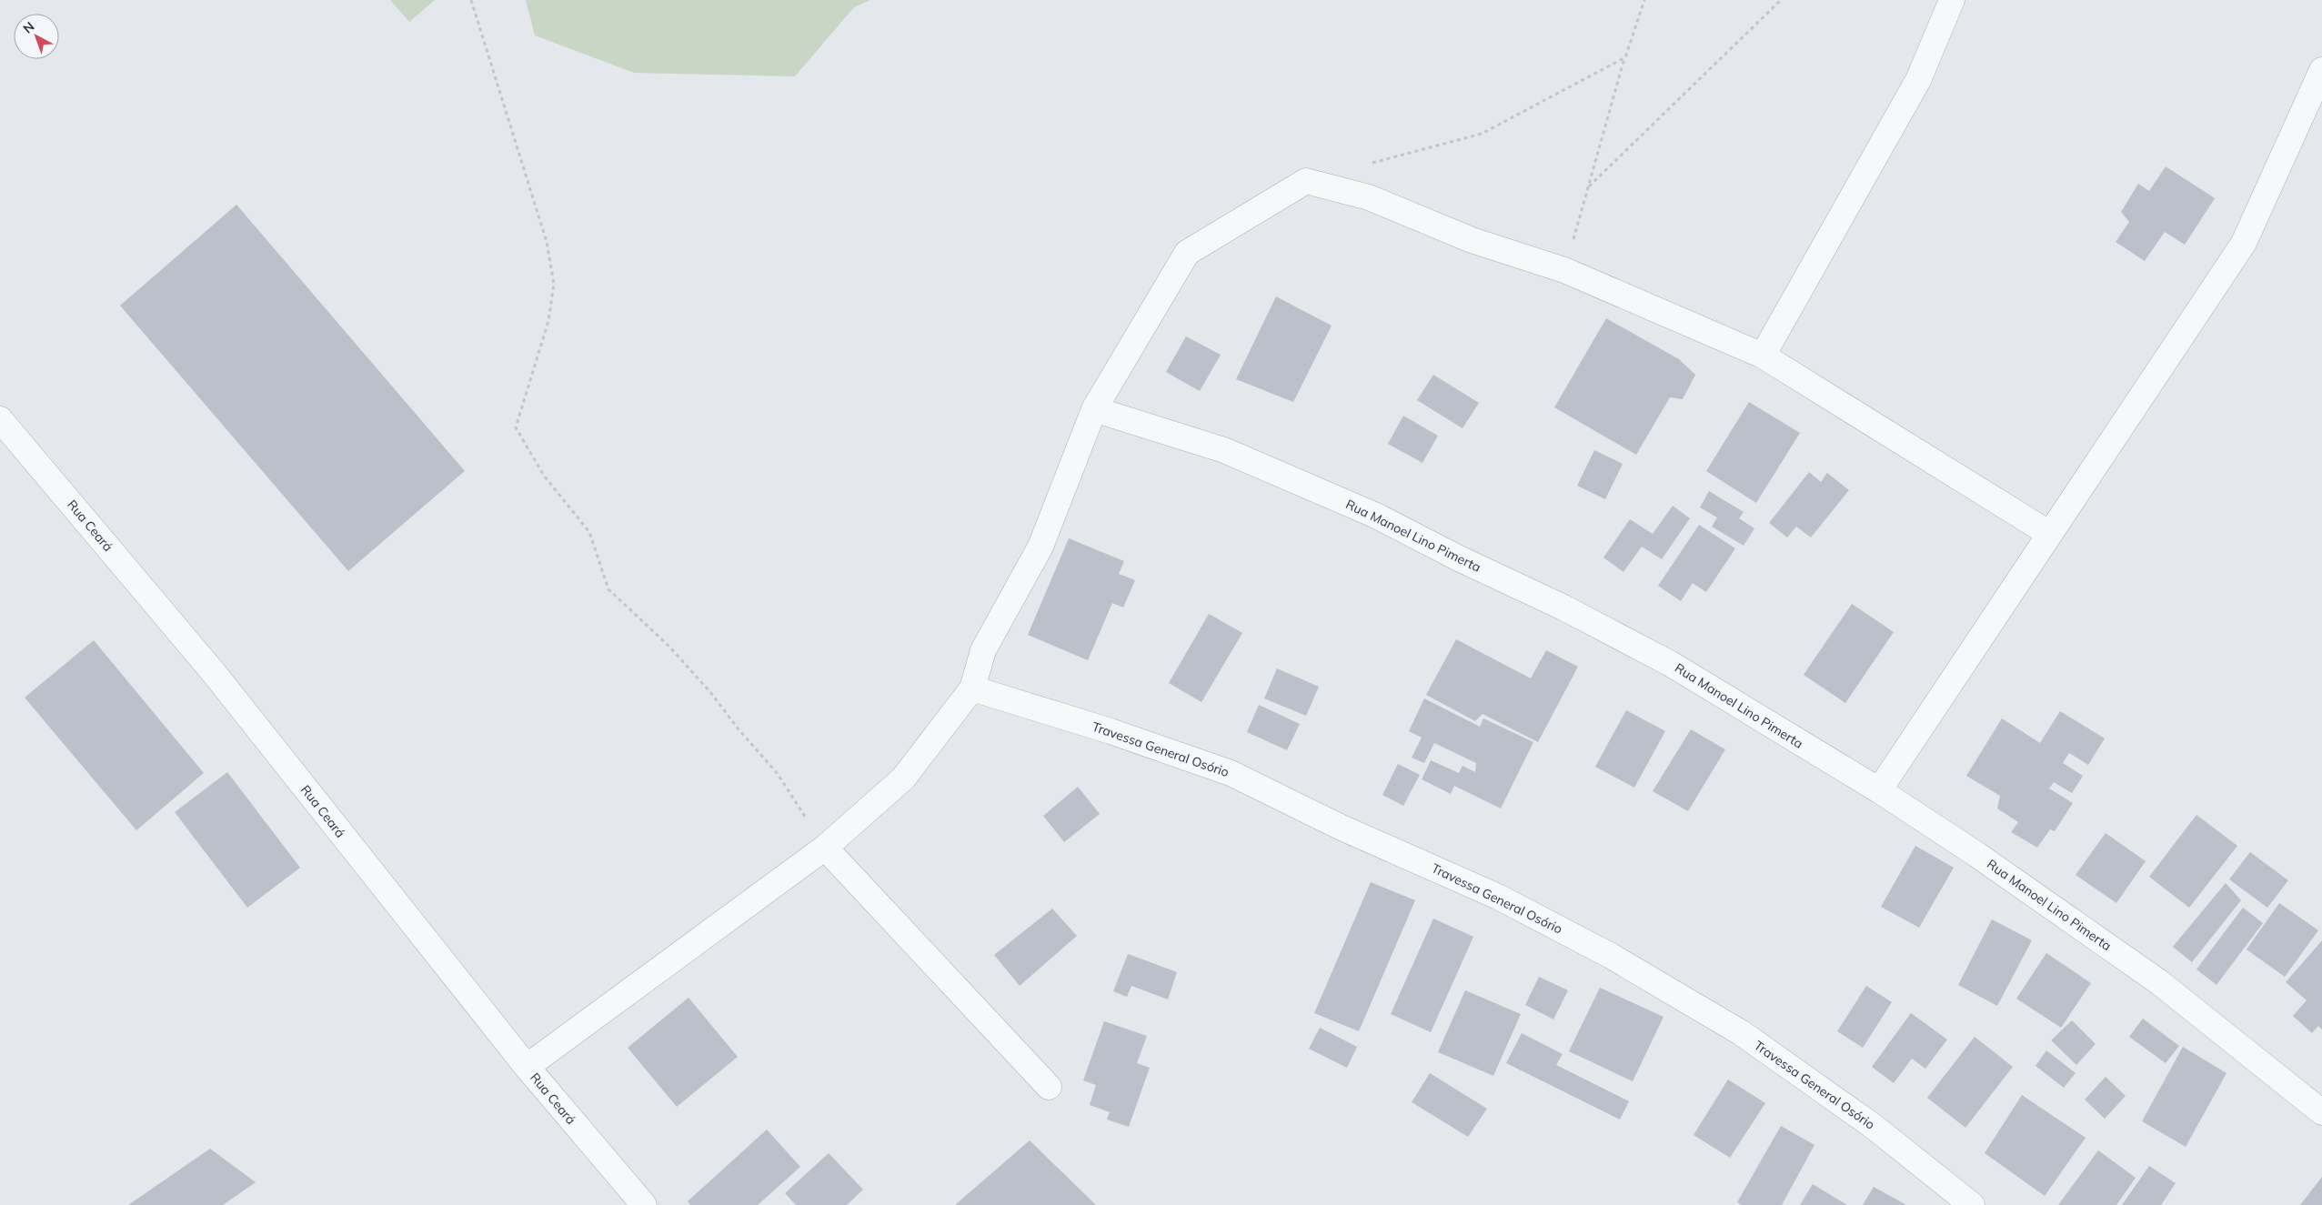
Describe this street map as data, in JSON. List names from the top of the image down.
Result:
{
  "streets": {
    "street": ["Rua Ceará", "Rua Manoel Lino Pimerta", "Travessa General Osório"]
  },
  "north": "top left"
}
